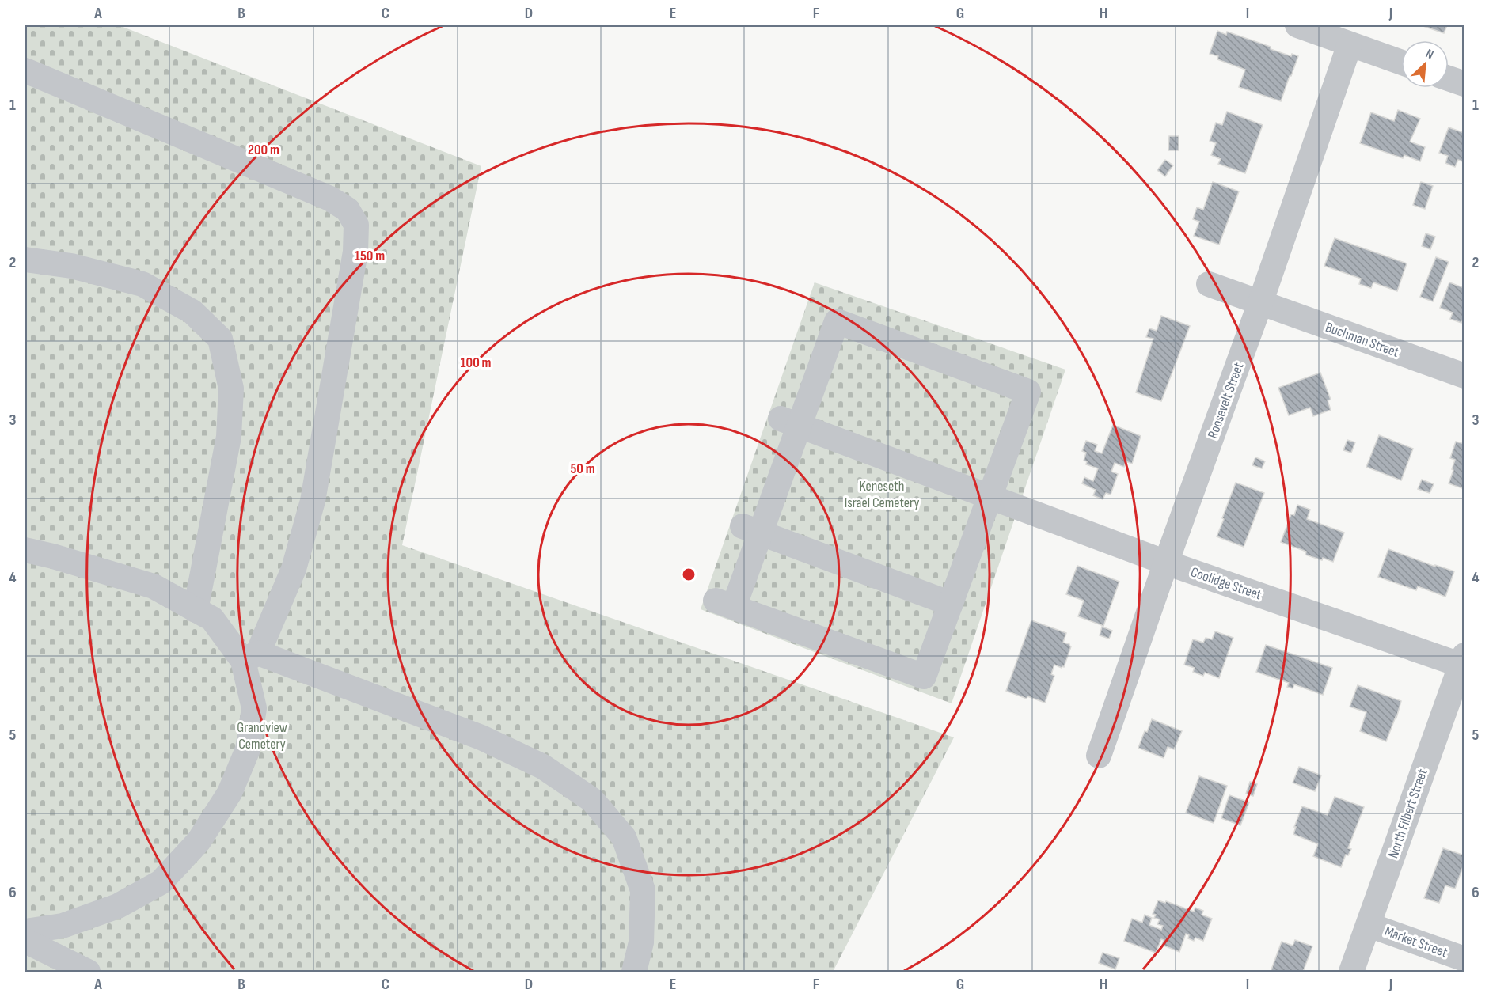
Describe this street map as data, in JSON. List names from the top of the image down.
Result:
{
  "streets": {
    "street": [
      "Buchman Street",
      "Roosevelt Street",
      "Coolidge Street",
      "North Filbert Street",
      "Market Street"
    ]
  },
  "crossings": [
    ["Buchman Street", "Roosevelt Street"],
    ["Roosevelt Street", "Coolidge Street"],
    ["Coolidge Street", "North Filbert Street"],
    ["North Filbert Street", "Market Street"]
  ],
  "parks": ["Keneseth Israel Cemetery", "Grandview Cemetery"],
  "north": "top right",
  "grid": {
    "columns": [
      "A",
      "B",
      "C",
      "D",
      "E",
      "F",
      "G",
      "H",
      "I",
      "J"
    ],
    "rows": [
      "1",
      "2",
      "3",
      "4",
      "5",
      "6"
    ]
  },
  "rings": [
    "200 m",
    "150 m",
    "100 m",
    "50 m"
  ]
}
